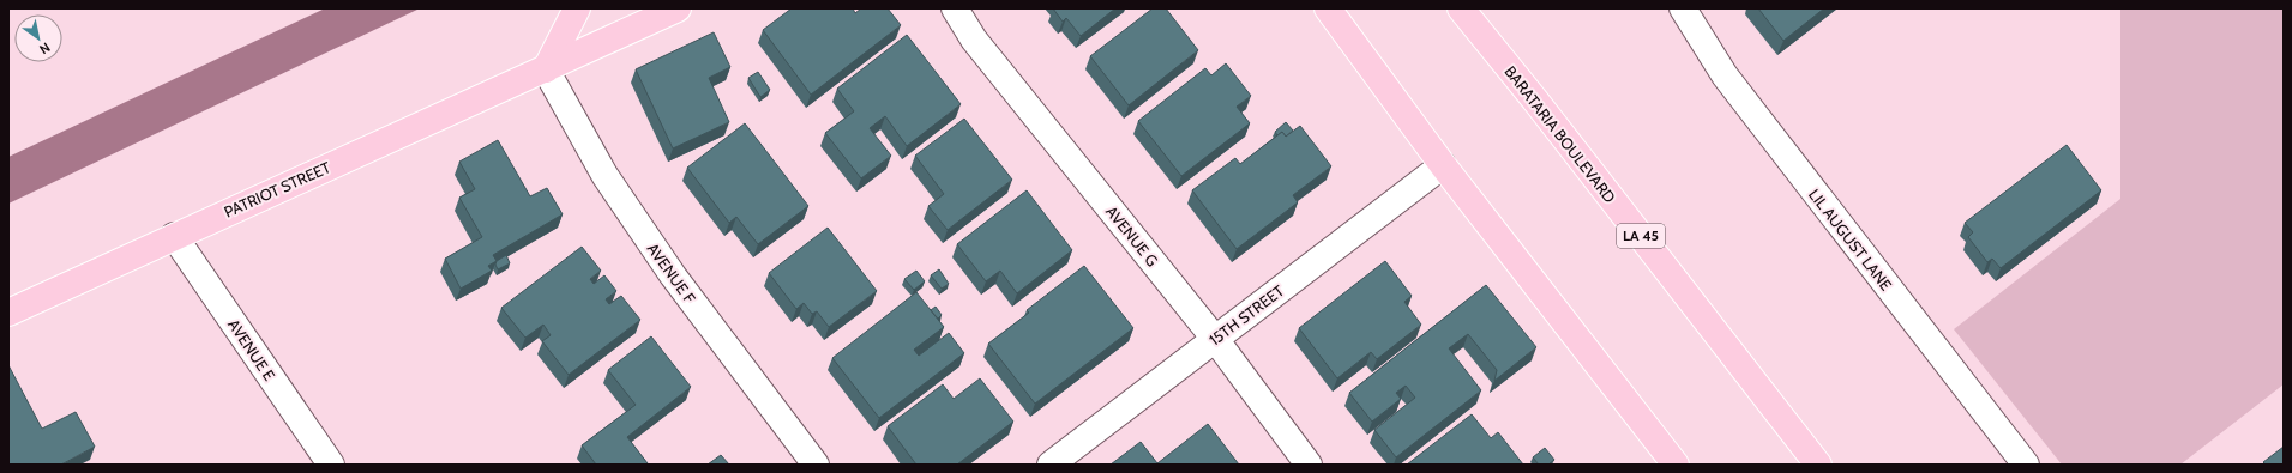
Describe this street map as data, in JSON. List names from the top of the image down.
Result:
{
  "streets": {
    "main road": ["BARATARIA BOULEVARD", "PATRIOT STREET", "LA 45"],
    "street": [
      "AVENUE G",
      "LIL AUGUST LANE",
      "AVENUE F",
      "15TH STREET",
      "AVENUE E"
    ]
  },
  "crossings": [
    ["PATRIOT STREET", "AVENUE F"],
    ["PATRIOT STREET", "AVENUE E"],
    ["AVENUE G", "15TH STREET"]
  ],
  "north": "bottom right"
}
